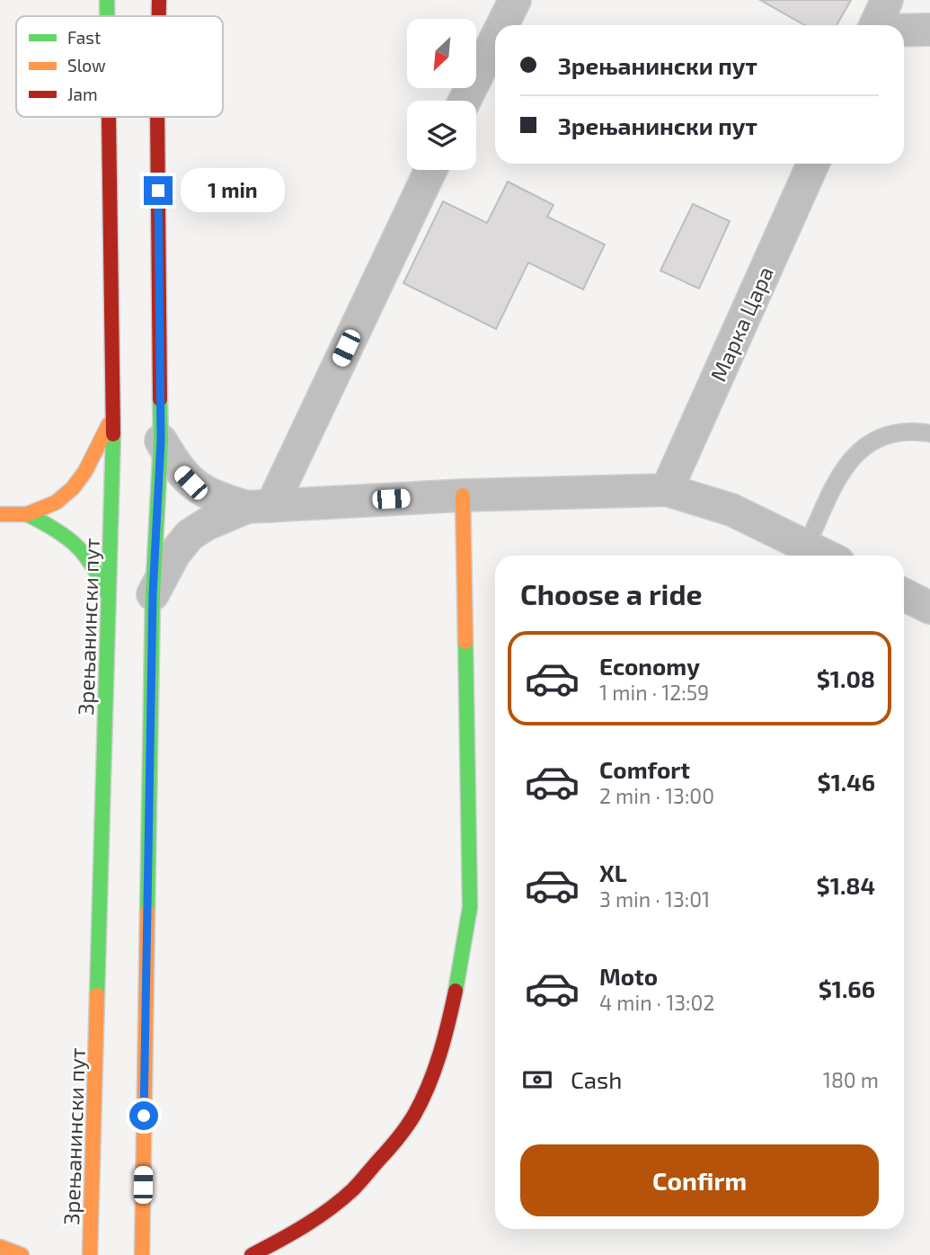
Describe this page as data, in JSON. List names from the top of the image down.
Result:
{
  "streets": {
    "main road": ["Зрењанински пут"],
    "street": ["Марка Цара"]
  },
  "legend": ["Fast", "Slow", "Jam"],
  "north": "bottom left",
  "page": {
    "banner": ["Зрењанински пут", "Зрењанински пут"],
    "bubble": "1 min",
    "heading": "Choose a ride",
    "list": [
      {
        "name": "Economy",
        "note": "1 min · 12:59",
        "value": "$1.08"
      },
      {
        "name": "Comfort",
        "note": "2 min · 13:00",
        "value": "$1.46"
      },
      {
        "name": "XL",
        "note": "3 min · 13:01",
        "value": "$1.84"
      },
      {
        "name": "Moto",
        "note": "4 min · 13:02",
        "value": "$1.66"
      }
    ],
    "pay": ["Cash", "180 m"],
    "buttons": "Confirm"
  }
}
